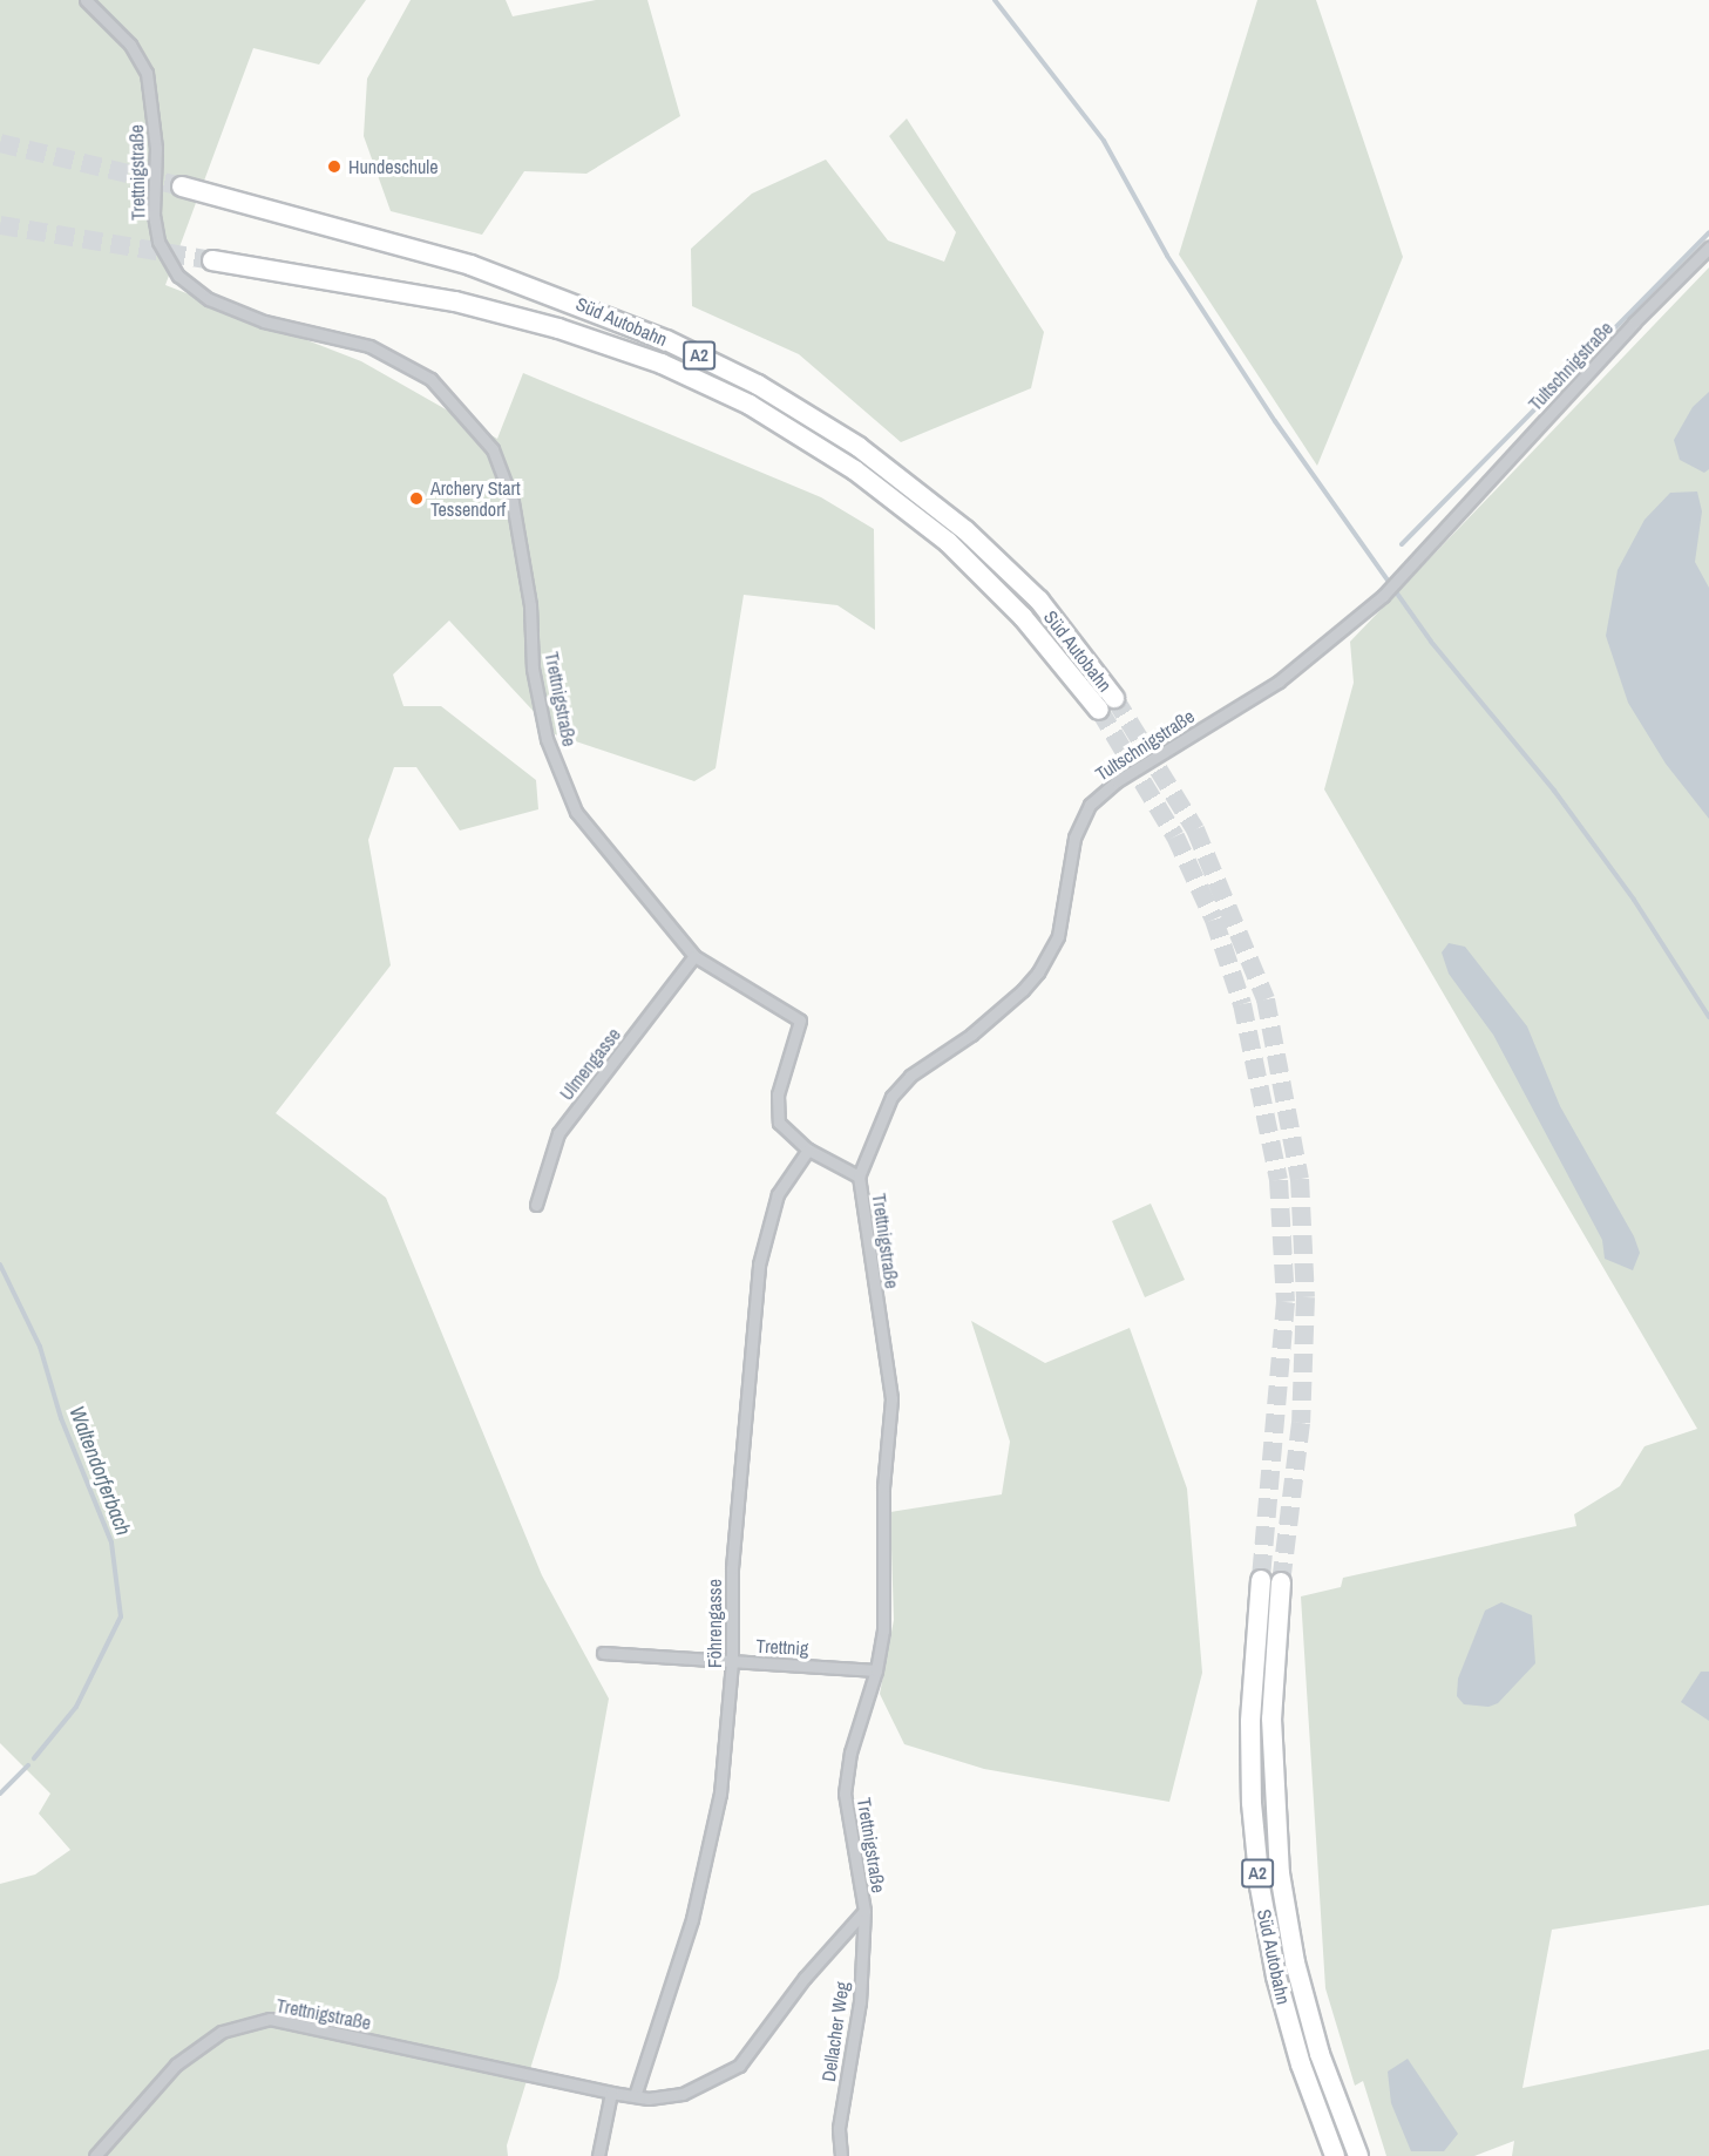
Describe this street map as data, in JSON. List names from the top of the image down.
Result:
{
  "streets": {
    "highway": ["Süd Autobahn", "A2"],
    "street": [
      "Trettnigstraße",
      "Tultschnigstraße",
      "Ulmengasse",
      "Föhrengasse",
      "Trettnig",
      "Dellacher Weg"
    ]
  },
  "crossings": [
    ["Trettnigstraße", "Tultschnigstraße"],
    ["Trettnigstraße", "Ulmengasse"],
    ["Trettnigstraße", "Föhrengasse"],
    ["Trettnigstraße", "Trettnig"],
    ["Trettnigstraße", "Dellacher Weg"],
    ["Föhrengasse", "Trettnig"]
  ],
  "water": ["Waltendorferbach"],
  "places": ["Hundeschule", "Archery Start Tessendorf"]
}
